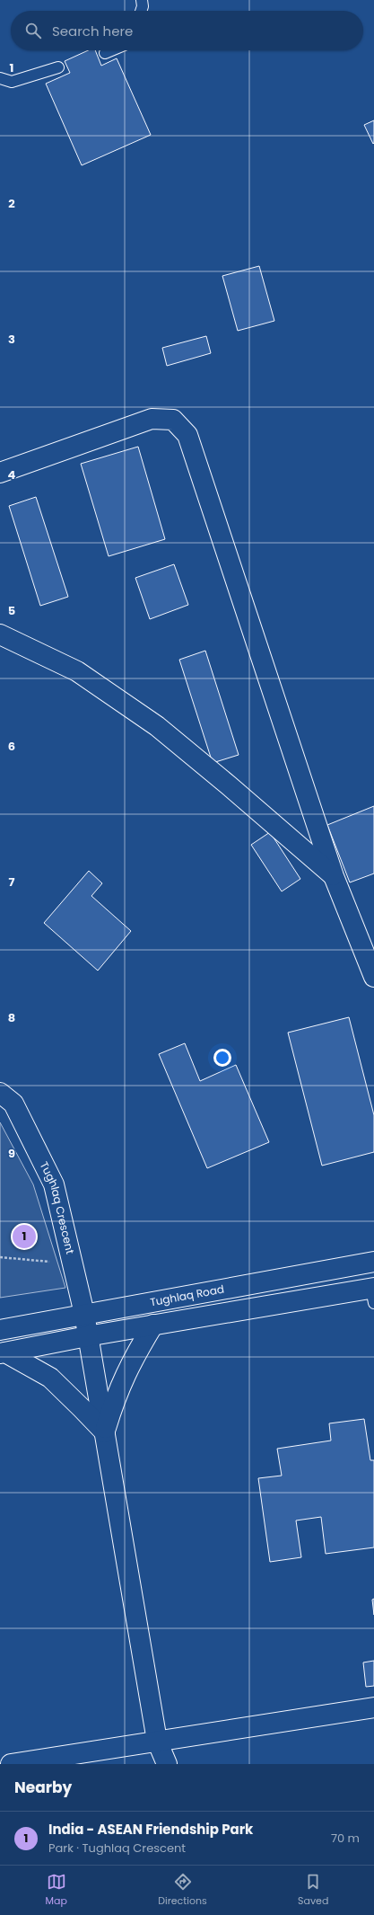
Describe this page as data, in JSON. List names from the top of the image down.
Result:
{
  "streets": {
    "street": ["Tughlaq Crescent", "Tughlaq Road"]
  },
  "crossings": [
    ["Tughlaq Crescent", "Tughlaq Road"]
  ],
  "page": {
    "search": "Search here",
    "pins": "1",
    "heading": "Nearby",
    "list": [
      {
        "mark": "1",
        "name": "India - ASEAN Friendship Park",
        "note": "Park · Tughlaq Crescent",
        "value": "70 m"
      }
    ],
    "nav": ["Map", "Directions", "Saved"]
  },
  "grid": {
    "rows": [
      "1",
      "2",
      "3",
      "4",
      "5",
      "6",
      "7",
      "8",
      "9"
    ]
  }
}
